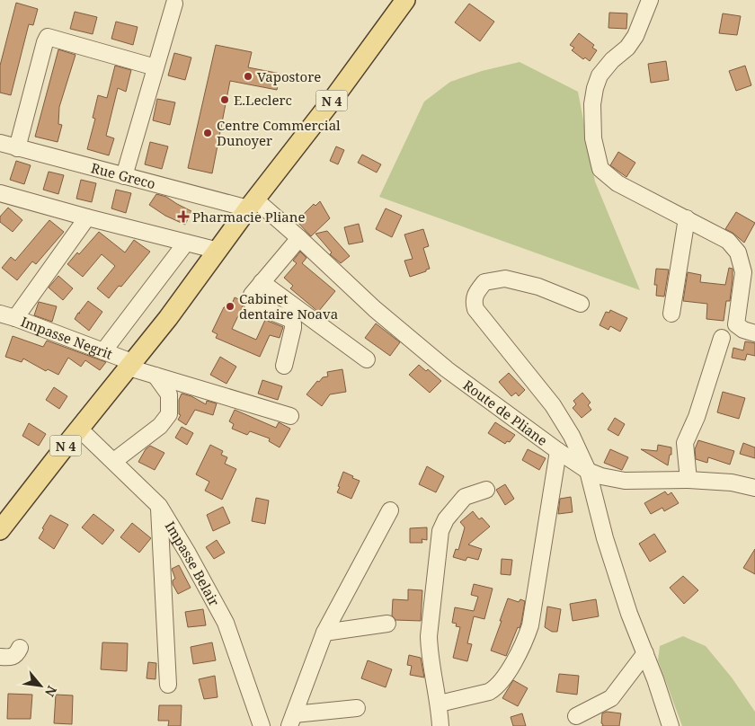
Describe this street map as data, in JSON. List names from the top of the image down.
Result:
{
  "streets": {
    "main road": ["N 4"],
    "street": [
      "Rue Greco",
      "Impasse Negrit",
      "Route de Pliane",
      "Impasse Belair"
    ]
  },
  "crossings": [
    ["N 4", "Rue Greco"],
    ["N 4", "Impasse Negrit"],
    ["N 4", "Route de Pliane"],
    ["N 4", "Impasse Belair"],
    ["Rue Greco", "Route de Pliane"]
  ],
  "places": {
    "other": [
      "Vapostore",
      "E.Leclerc",
      "Centre Commercial Dunoyer",
      "Cabinet dentaire Noava"
    ],
    "health": ["Pharmacie Pliane"]
  },
  "north": "bottom right"
}
